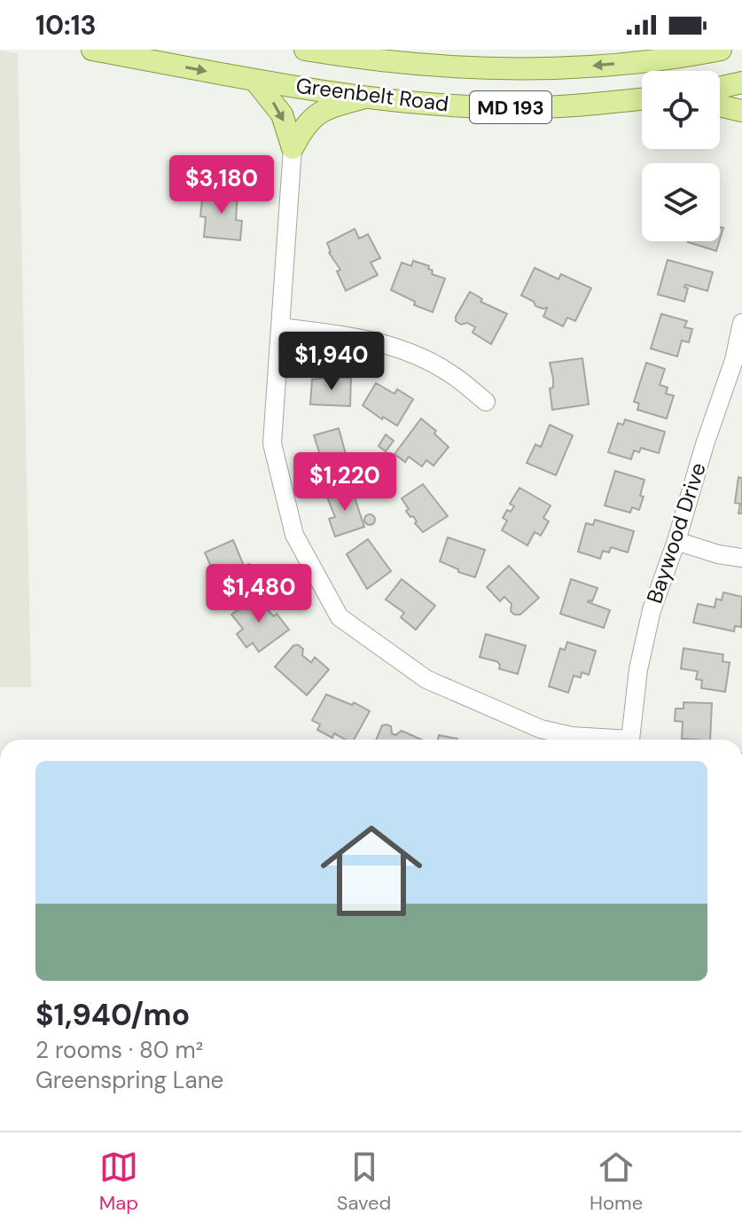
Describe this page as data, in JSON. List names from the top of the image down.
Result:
{
  "streets": {
    "main road": ["Greenbelt Road", "MD 193"],
    "street": ["Baywood Drive"]
  },
  "page": {
    "status": "10:13",
    "price": [
      "$3,180",
      "$1,940",
      "$1,220",
      "$1,480"
    ],
    "list": [
      {
        "name": "$1,940/mo",
        "note": "2 rooms · 80 m² · Greenspring Lane"
      }
    ],
    "tabs": ["Map", "Saved", "Home"]
  }
}
